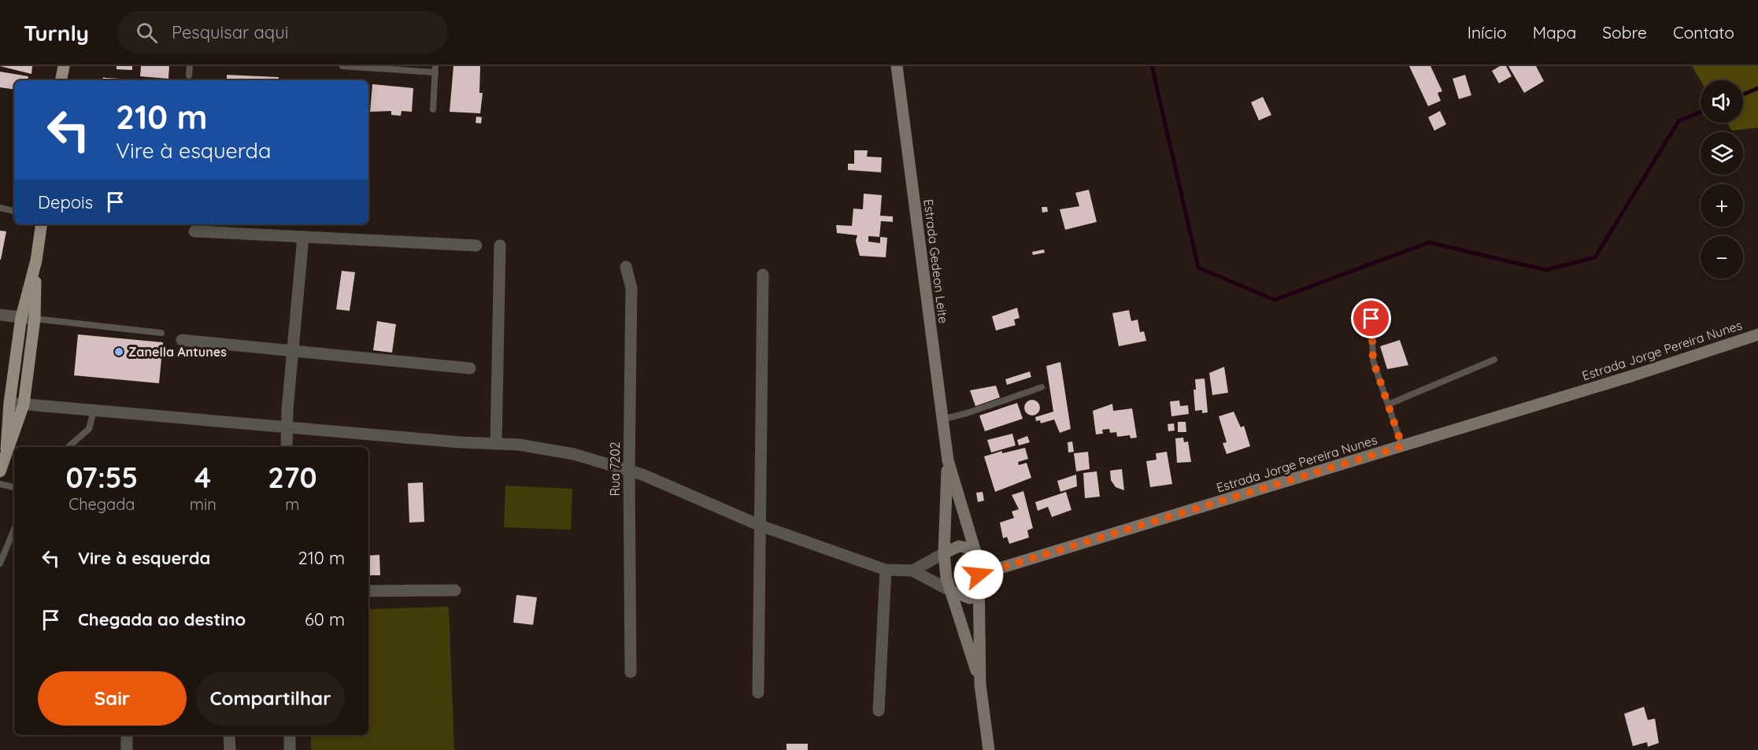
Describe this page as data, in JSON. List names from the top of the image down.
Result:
{
  "streets": {
    "main road": ["Estrada Gedeon Leite", "Estrada Jorge Pereira Nunes"],
    "street": ["Rua 7202"]
  },
  "crossings": [
    ["Estrada Gedeon Leite", "Estrada Jorge Pereira Nunes"]
  ],
  "places": ["Zanella Antunes"],
  "page": {
    "header": "Turnly",
    "search": "Pesquisar aqui",
    "nav": [
      "Início",
      "Mapa",
      "Sobre",
      "Contato"
    ],
    "map_buttons": ["+", "−"],
    "turn": ["210 m", "Vire à esquerda"],
    "then": "Depois",
    "eta": [
      "07:55",
      "Chegada",
      "4",
      "min",
      "270",
      "m"
    ],
    "list": [
      {
        "name": "Vire à esquerda",
        "value": "210 m"
      },
      {
        "name": "Chegada ao destino",
        "value": "60 m"
      }
    ],
    "buttons": ["Sair", "Compartilhar"]
  }
}
